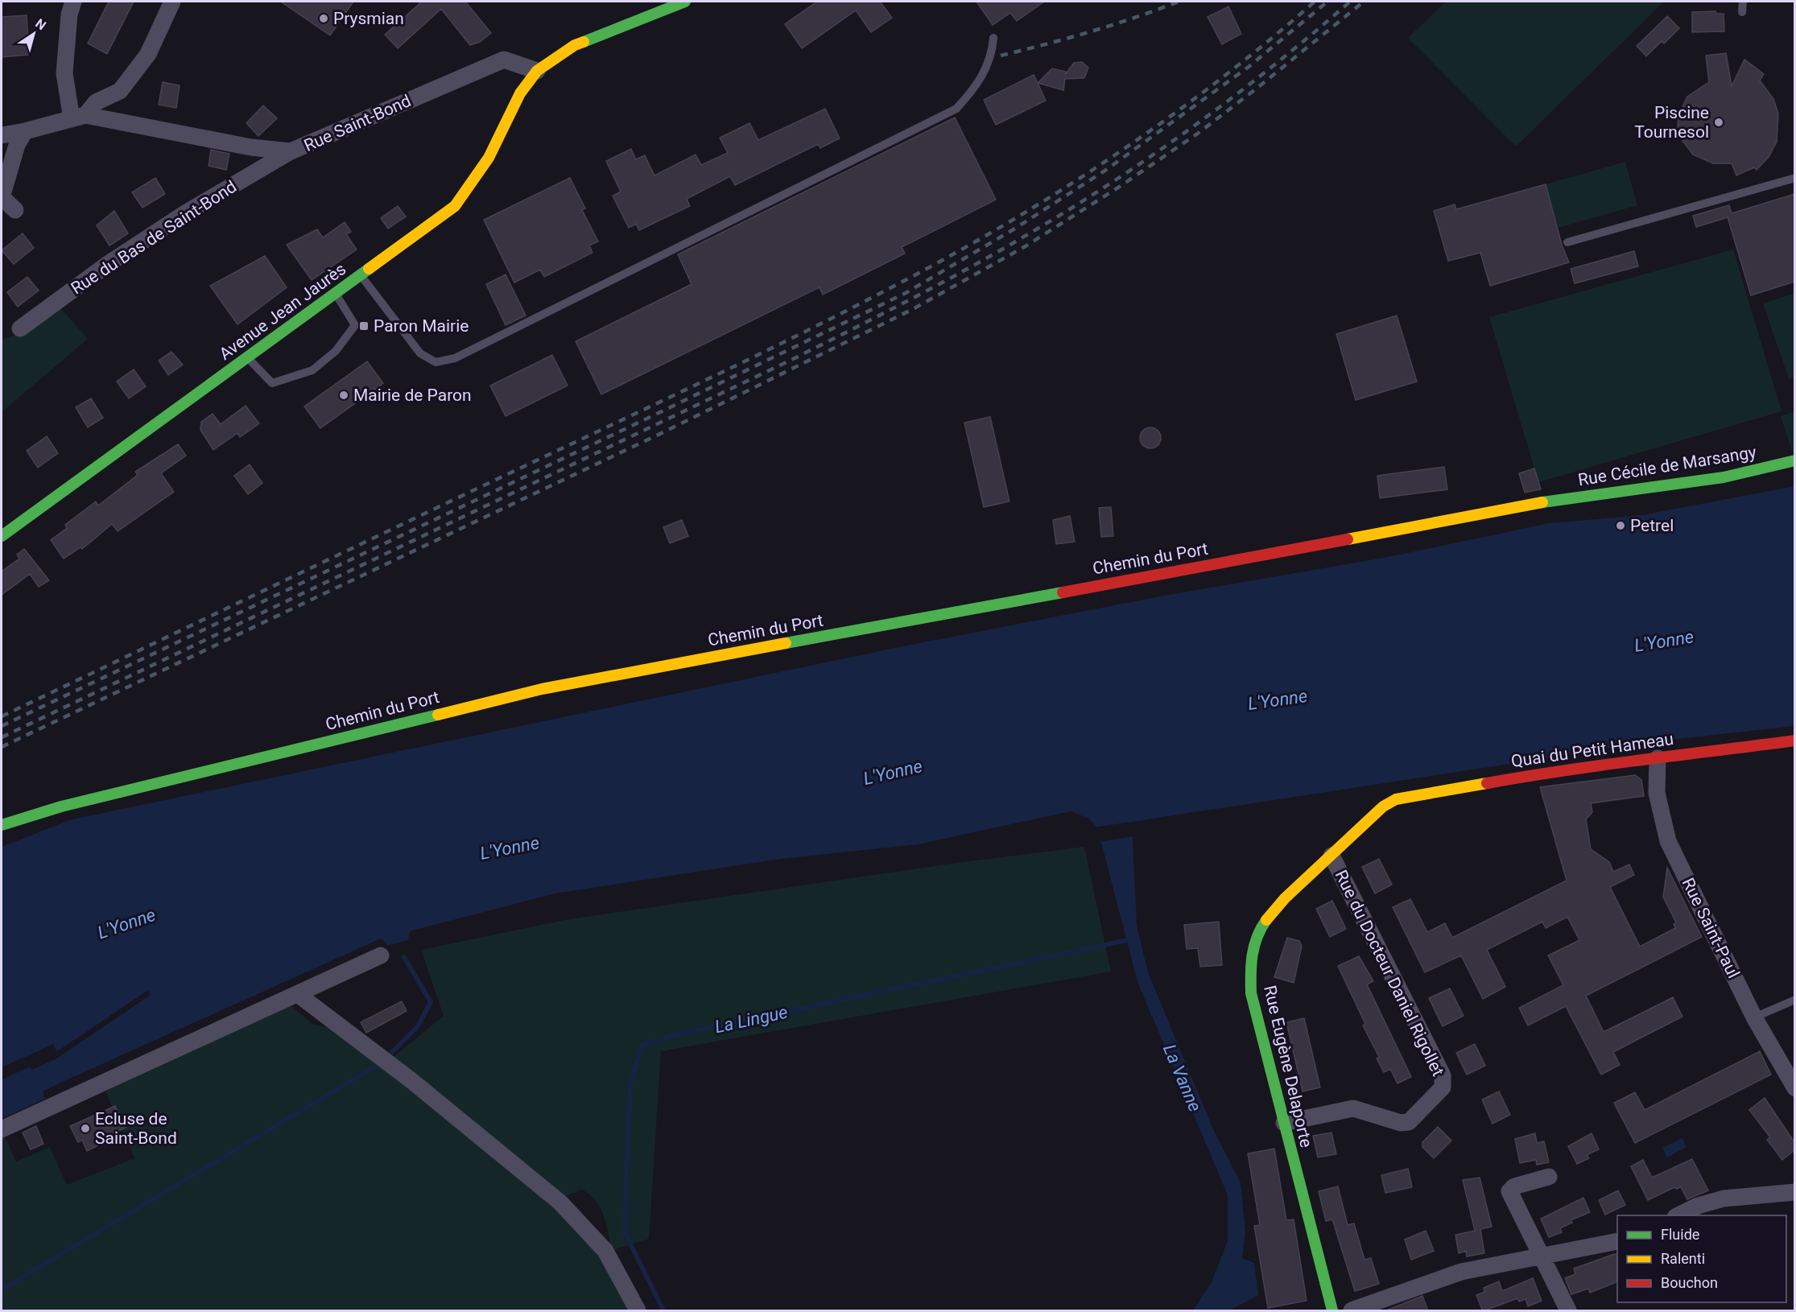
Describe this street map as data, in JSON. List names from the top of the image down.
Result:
{
  "streets": {
    "street": [
      "Rue Saint-Bond",
      "Rue du Bas de Saint-Bond",
      "Avenue Jean Jaurès",
      "Rue Cécile de Marsangy",
      "Chemin du Port",
      "Quai du Petit Hameau",
      "Rue Saint-Paul",
      "Rue du Docteur Daniel Rigollet",
      "Rue Eugène Delaporte"
    ]
  },
  "crossings": [
    ["Rue Saint-Bond", "Rue du Bas de Saint-Bond"],
    ["Rue Saint-Bond", "Avenue Jean Jaurès"],
    ["Rue Cécile de Marsangy", "Chemin du Port"],
    ["Quai du Petit Hameau", "Rue Saint-Paul"],
    ["Quai du Petit Hameau", "Rue Eugène Delaporte"],
    ["Rue du Docteur Daniel Rigollet", "Rue Eugène Delaporte"]
  ],
  "water": ["L'Yonne", "La Lingue", "La Vanne"],
  "places": {
    "other": [
      "Prysmian",
      "Piscine Tournesol",
      "Mairie de Paron",
      "Petrel",
      "Ecluse de Saint-Bond"
    ],
    "transit": ["Paron Mairie"]
  },
  "legend": ["Fluide", "Ralenti", "Bouchon"],
  "north": "top right"
}
